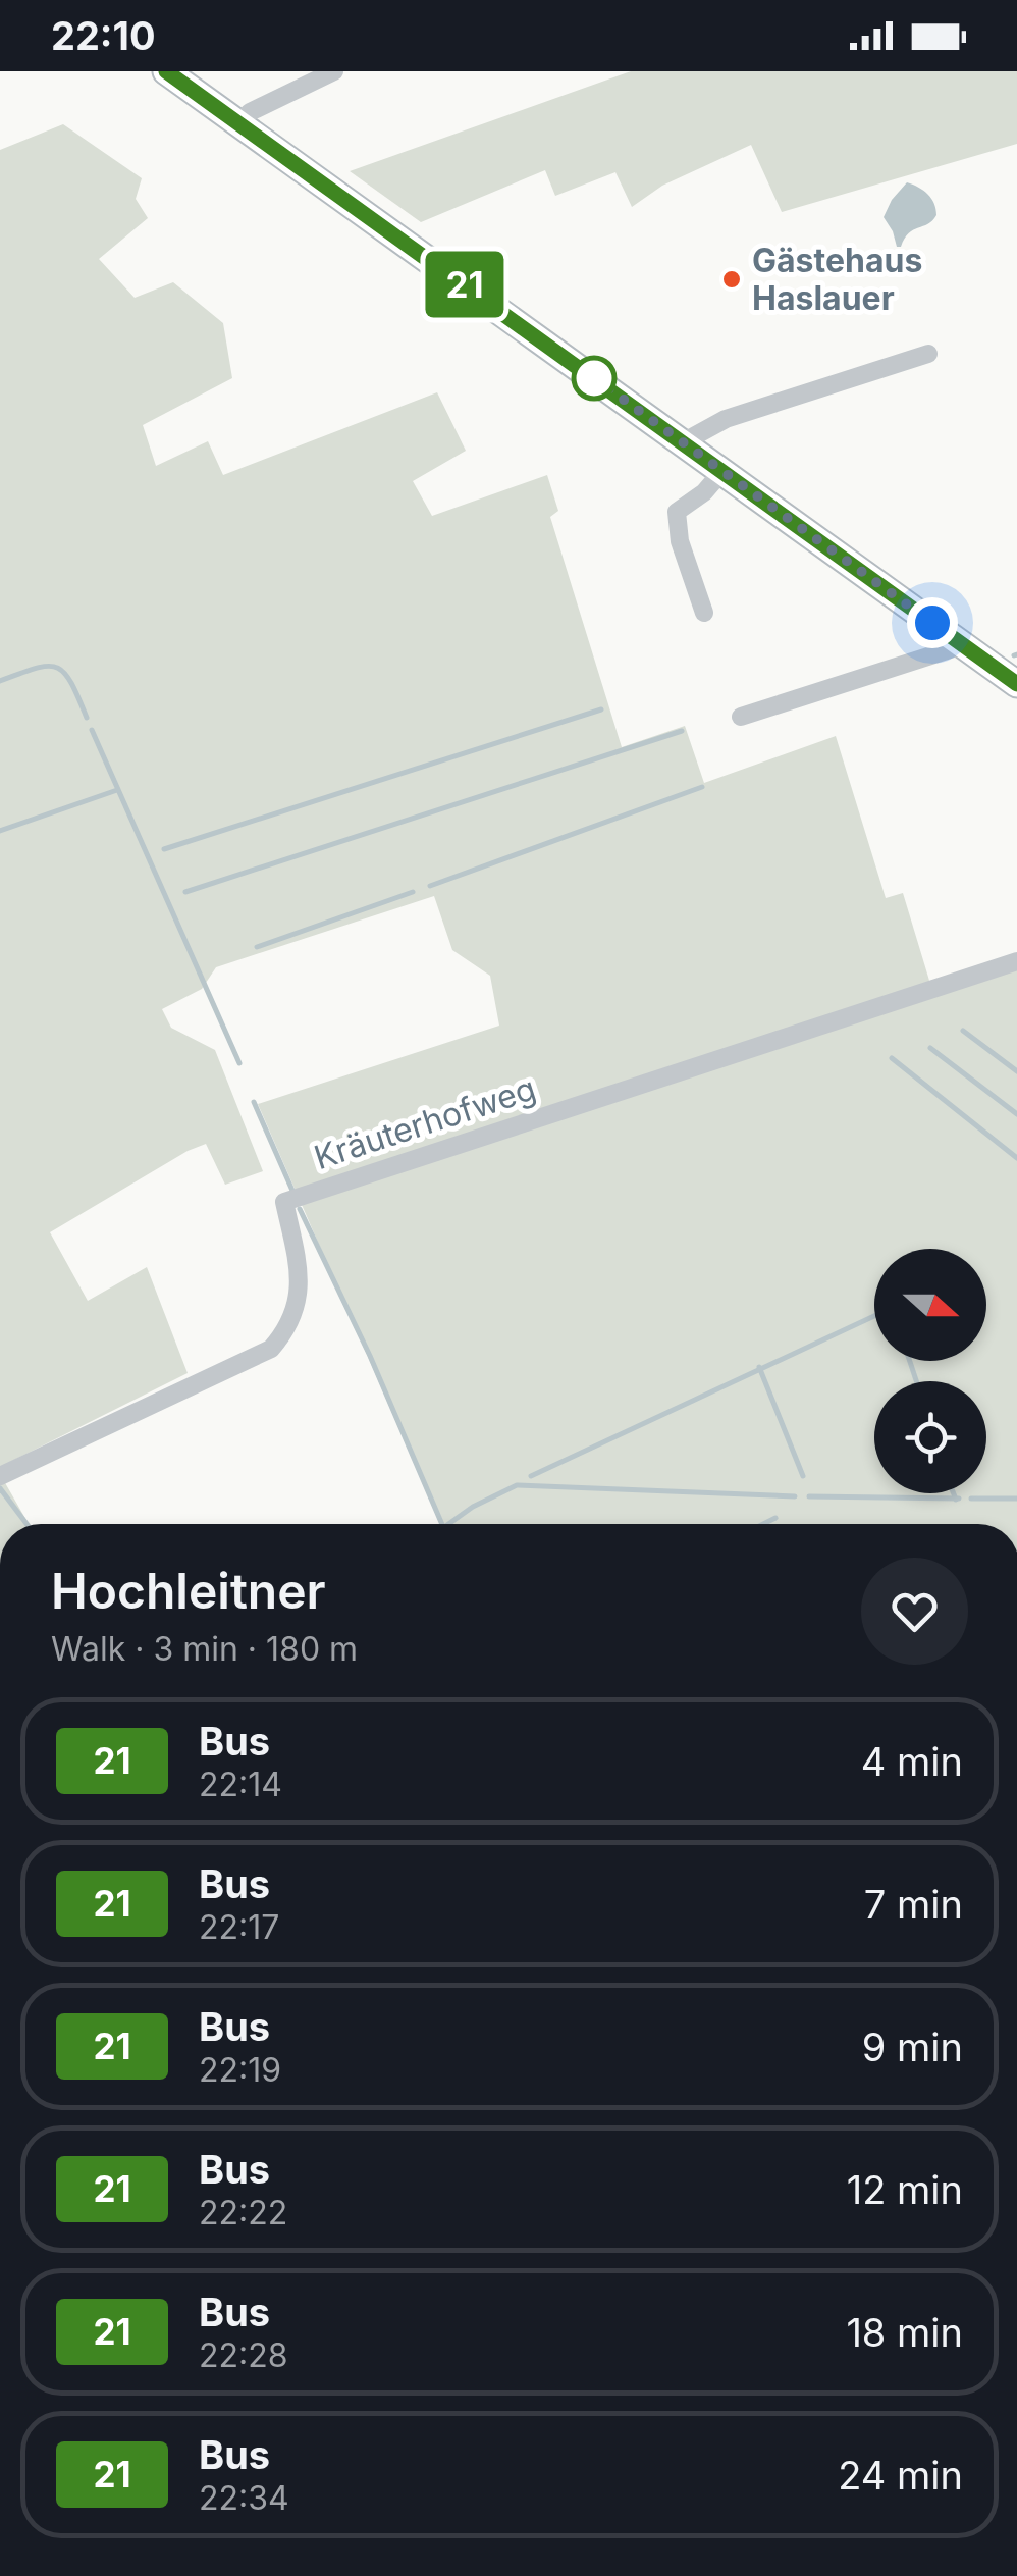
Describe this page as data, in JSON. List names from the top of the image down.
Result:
{
  "streets": {
    "street": ["Kräuterhofweg"]
  },
  "places": ["Gästehaus Haslauer"],
  "lines": ["bus line 21"],
  "north": "right",
  "page": {
    "status": "22:10",
    "on_map": "21",
    "heading": ["Hochleitner", "Walk · 3 min · 180 m"],
    "list": [
      {
        "mark": "21",
        "name": "Bus",
        "note": "22:14",
        "value": "4 min"
      },
      {
        "mark": "21",
        "name": "Bus",
        "note": "22:17",
        "value": "7 min"
      },
      {
        "mark": "21",
        "name": "Bus",
        "note": "22:19",
        "value": "9 min"
      },
      {
        "mark": "21",
        "name": "Bus",
        "note": "22:22",
        "value": "12 min"
      },
      {
        "mark": "21",
        "name": "Bus",
        "note": "22:28",
        "value": "18 min"
      },
      {
        "mark": "21",
        "name": "Bus",
        "note": "22:34",
        "value": "24 min"
      }
    ]
  }
}
